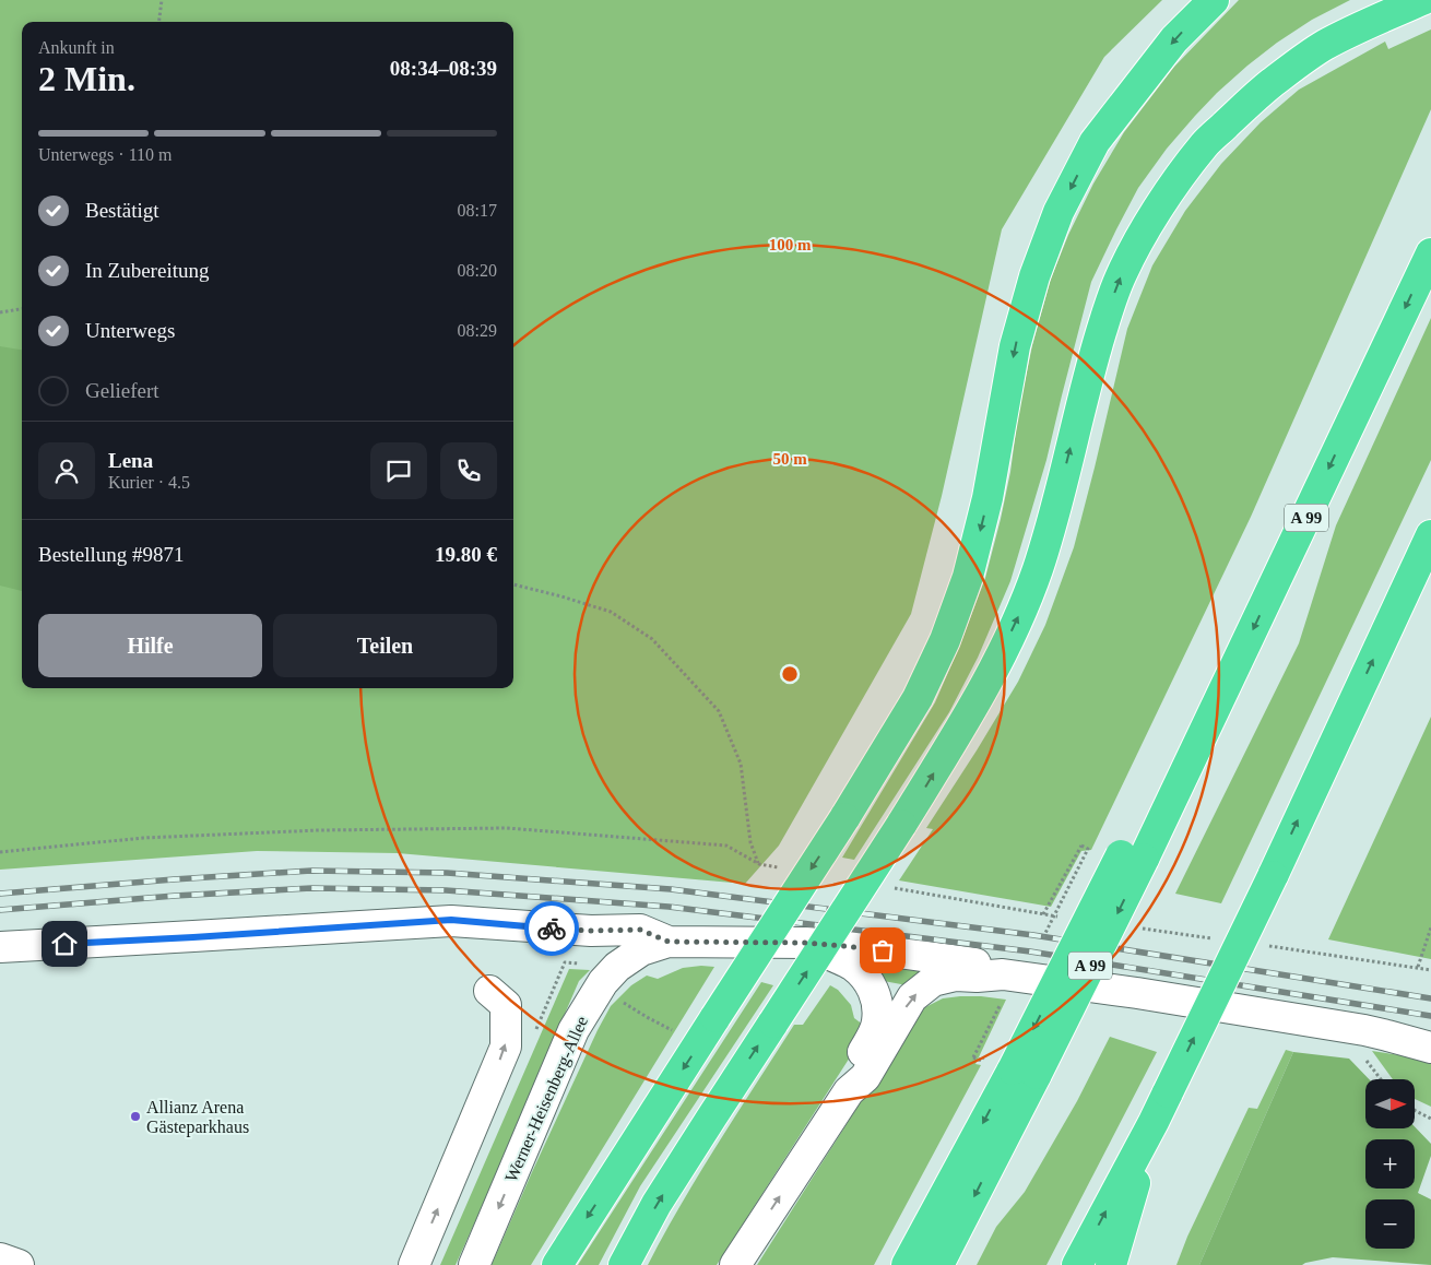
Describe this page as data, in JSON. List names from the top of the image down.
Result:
{
  "streets": {
    "highway": ["A 99"],
    "street": ["Werner-Heisenberg-Allee"]
  },
  "places": ["Allianz Arena Gästeparkhaus"],
  "north": "right",
  "page": {
    "heading": ["2 Min.", "Ankunft in", "08:34–08:39"],
    "panel": [
      "Lena",
      "Kurier · 4.5",
      "Bestellung #9871",
      "19.80 €"
    ],
    "bar": "Unterwegs · 110 m",
    "list": [
      ["Bestätigt", "08:17"],
      ["In Zubereitung", "08:20"],
      ["Unterwegs", "08:29"],
      "Geliefert"
    ],
    "buttons": ["Hilfe", "Teilen"],
    "map_buttons": ["+", "−"]
  },
  "rings": ["100 m", "50 m"]
}
